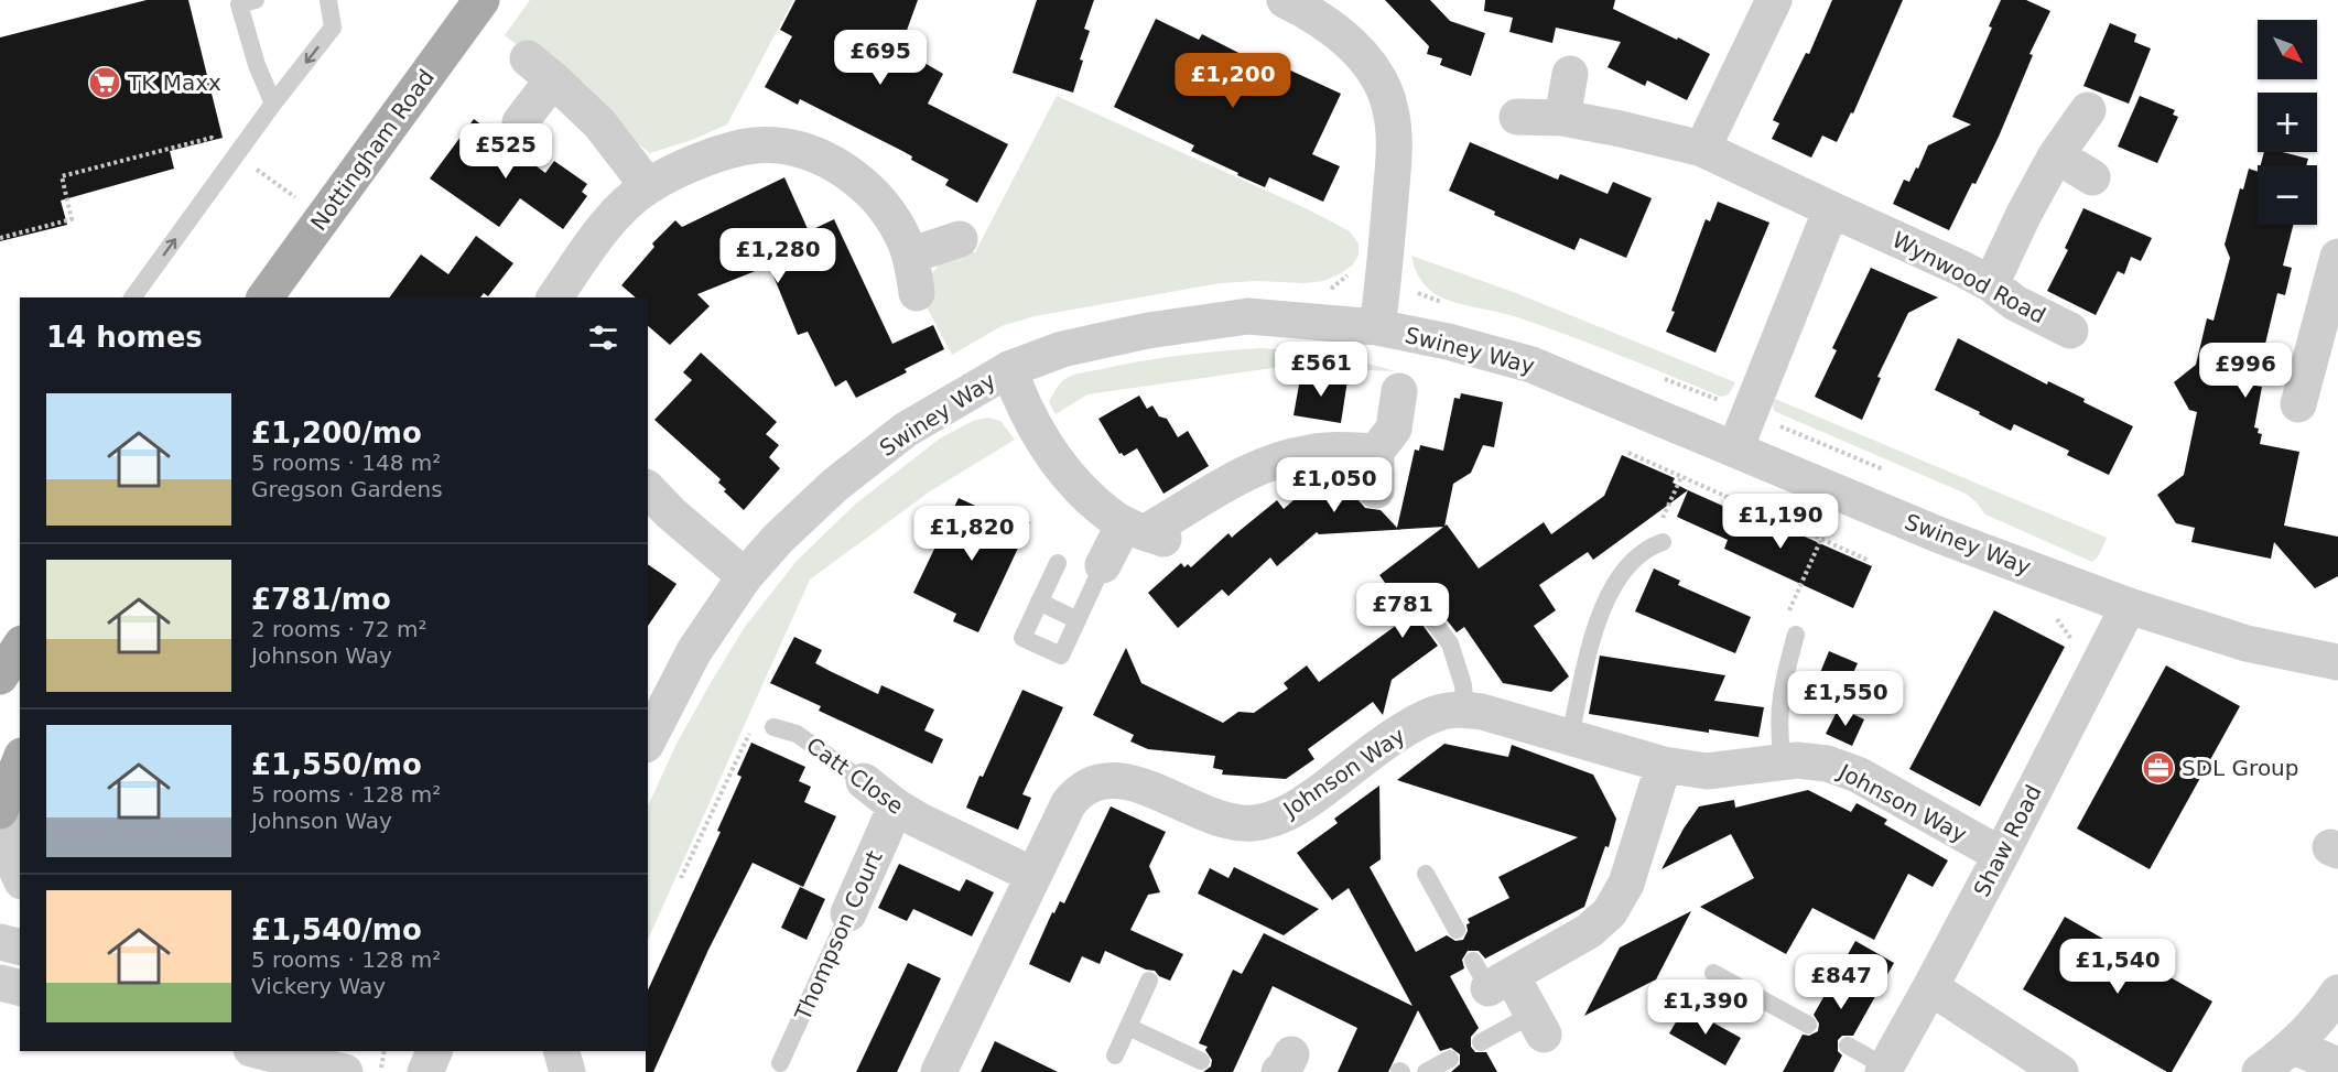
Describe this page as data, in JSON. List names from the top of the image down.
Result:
{
  "streets": {
    "main road": ["Nottingham Road"],
    "street": [
      "Wynwood Road",
      "Swiney Way",
      "Johnson Way",
      "Catt Close",
      "Shaw Road",
      "Thompson Court"
    ]
  },
  "crossings": [
    ["Swiney Way", "Shaw Road"],
    ["Johnson Way", "Catt Close"],
    ["Johnson Way", "Shaw Road"],
    ["Catt Close", "Thompson Court"]
  ],
  "places": {
    "supermarket": ["TK Maxx"],
    "office": ["SDL Group"]
  },
  "north": "bottom right",
  "page": {
    "map_buttons": ["+", "−"],
    "price": [
      "£695",
      "£1,200",
      "£525",
      "£1,280",
      "£561",
      "£996",
      "£1,050",
      "£1,190",
      "£1,820",
      "£781",
      "£1,550",
      "£1,540",
      "£847",
      "£1,390"
    ],
    "heading": "14 homes",
    "list": [
      {
        "name": "£1,200/mo",
        "note": "5 rooms · 148 m² · Gregson Gardens"
      },
      {
        "name": "£781/mo",
        "note": "2 rooms · 72 m² · Johnson Way"
      },
      {
        "name": "£1,550/mo",
        "note": "5 rooms · 128 m² · Johnson Way"
      },
      {
        "name": "£1,540/mo",
        "note": "5 rooms · 128 m² · Vickery Way"
      }
    ]
  }
}
